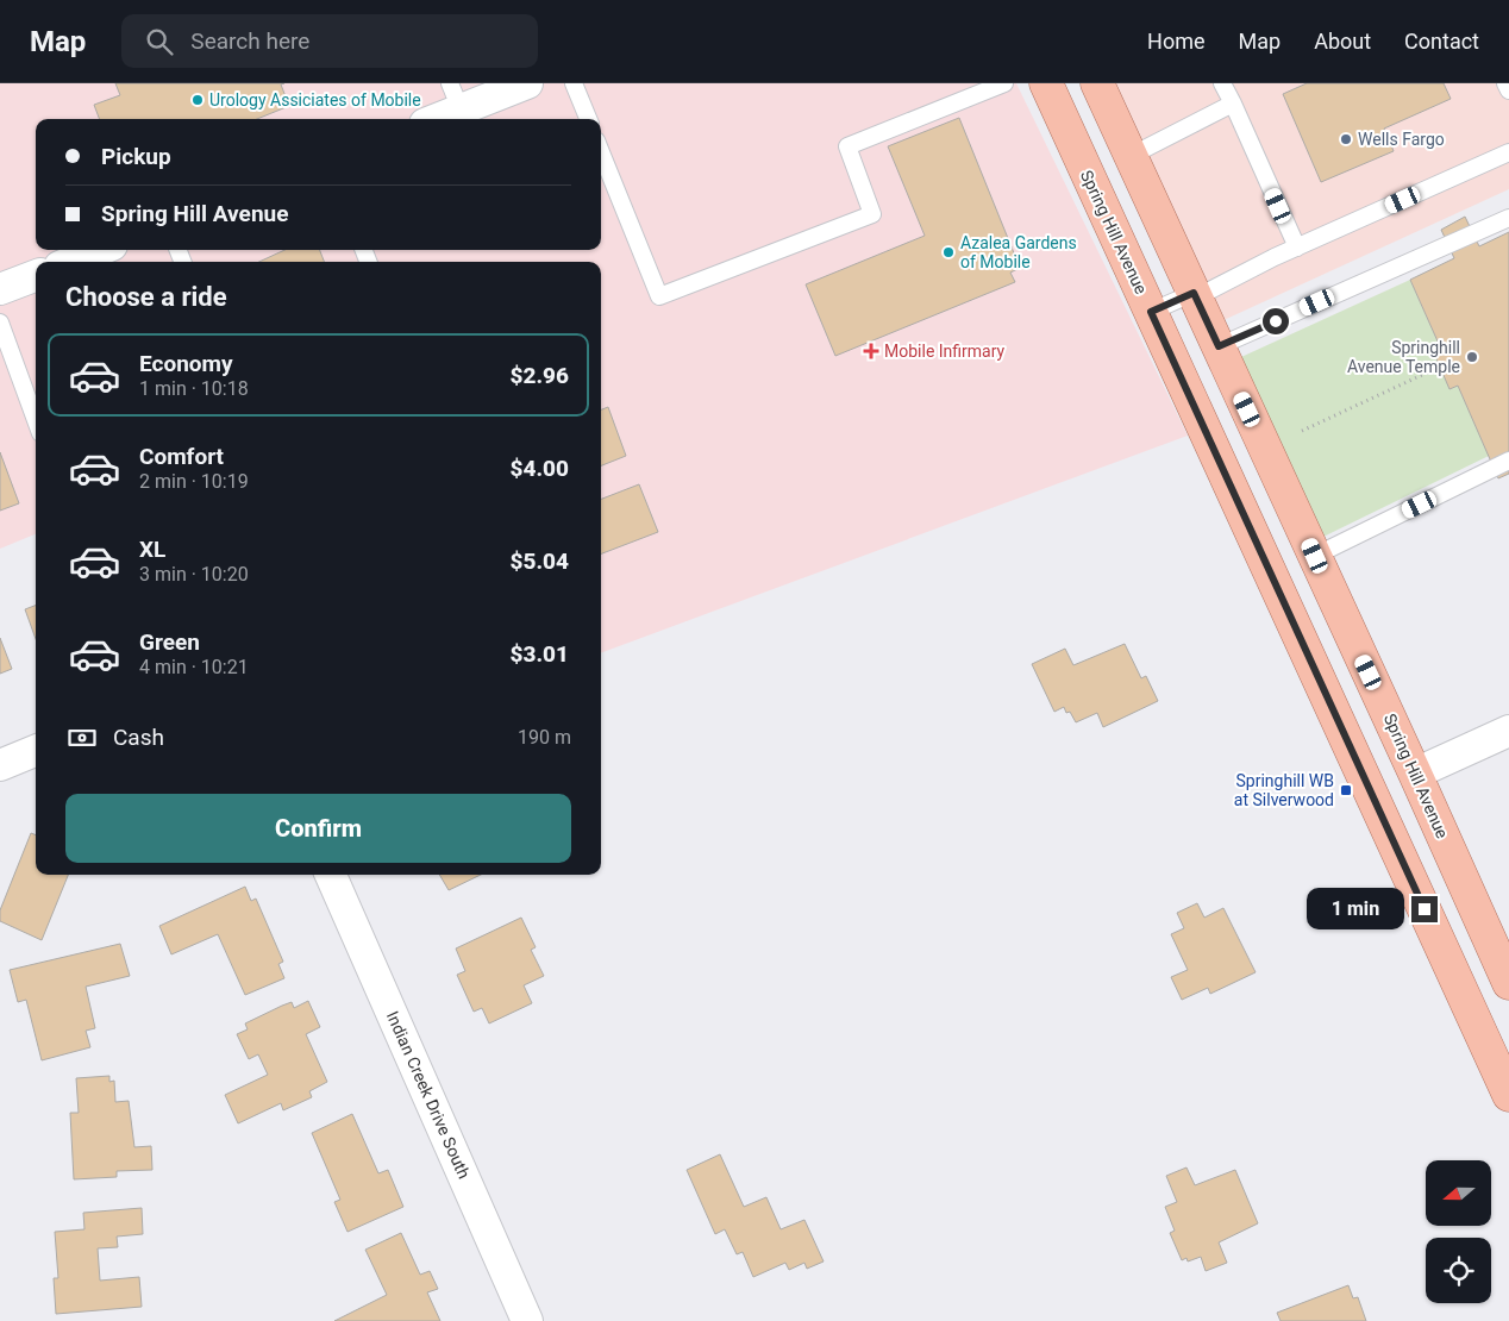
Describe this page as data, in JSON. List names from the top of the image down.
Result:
{
  "streets": {
    "main road": ["Spring Hill Avenue"],
    "street": ["Indian Creek Drive South"]
  },
  "places": {
    "other": [
      "Urology Assiciates of Mobile",
      "Wells Fargo",
      "Azalea Gardens of Mobile",
      "Springhill Avenue Temple"
    ],
    "health": ["Mobile Infirmary"],
    "transit": ["Springhill WB at Silverwood"]
  },
  "north": "left",
  "page": {
    "header": "Map",
    "search": "Search here",
    "nav": [
      "Home",
      "Map",
      "About",
      "Contact"
    ],
    "banner": ["Pickup", "Spring Hill Avenue"],
    "heading": "Choose a ride",
    "list": [
      {
        "name": "Economy",
        "note": "1 min · 10:18",
        "value": "$2.96"
      },
      {
        "name": "Comfort",
        "note": "2 min · 10:19",
        "value": "$4.00"
      },
      {
        "name": "XL",
        "note": "3 min · 10:20",
        "value": "$5.04"
      },
      {
        "name": "Green",
        "note": "4 min · 10:21",
        "value": "$3.01"
      }
    ],
    "pay": ["Cash", "190 m"],
    "buttons": "Confirm",
    "bubble": "1 min"
  }
}
